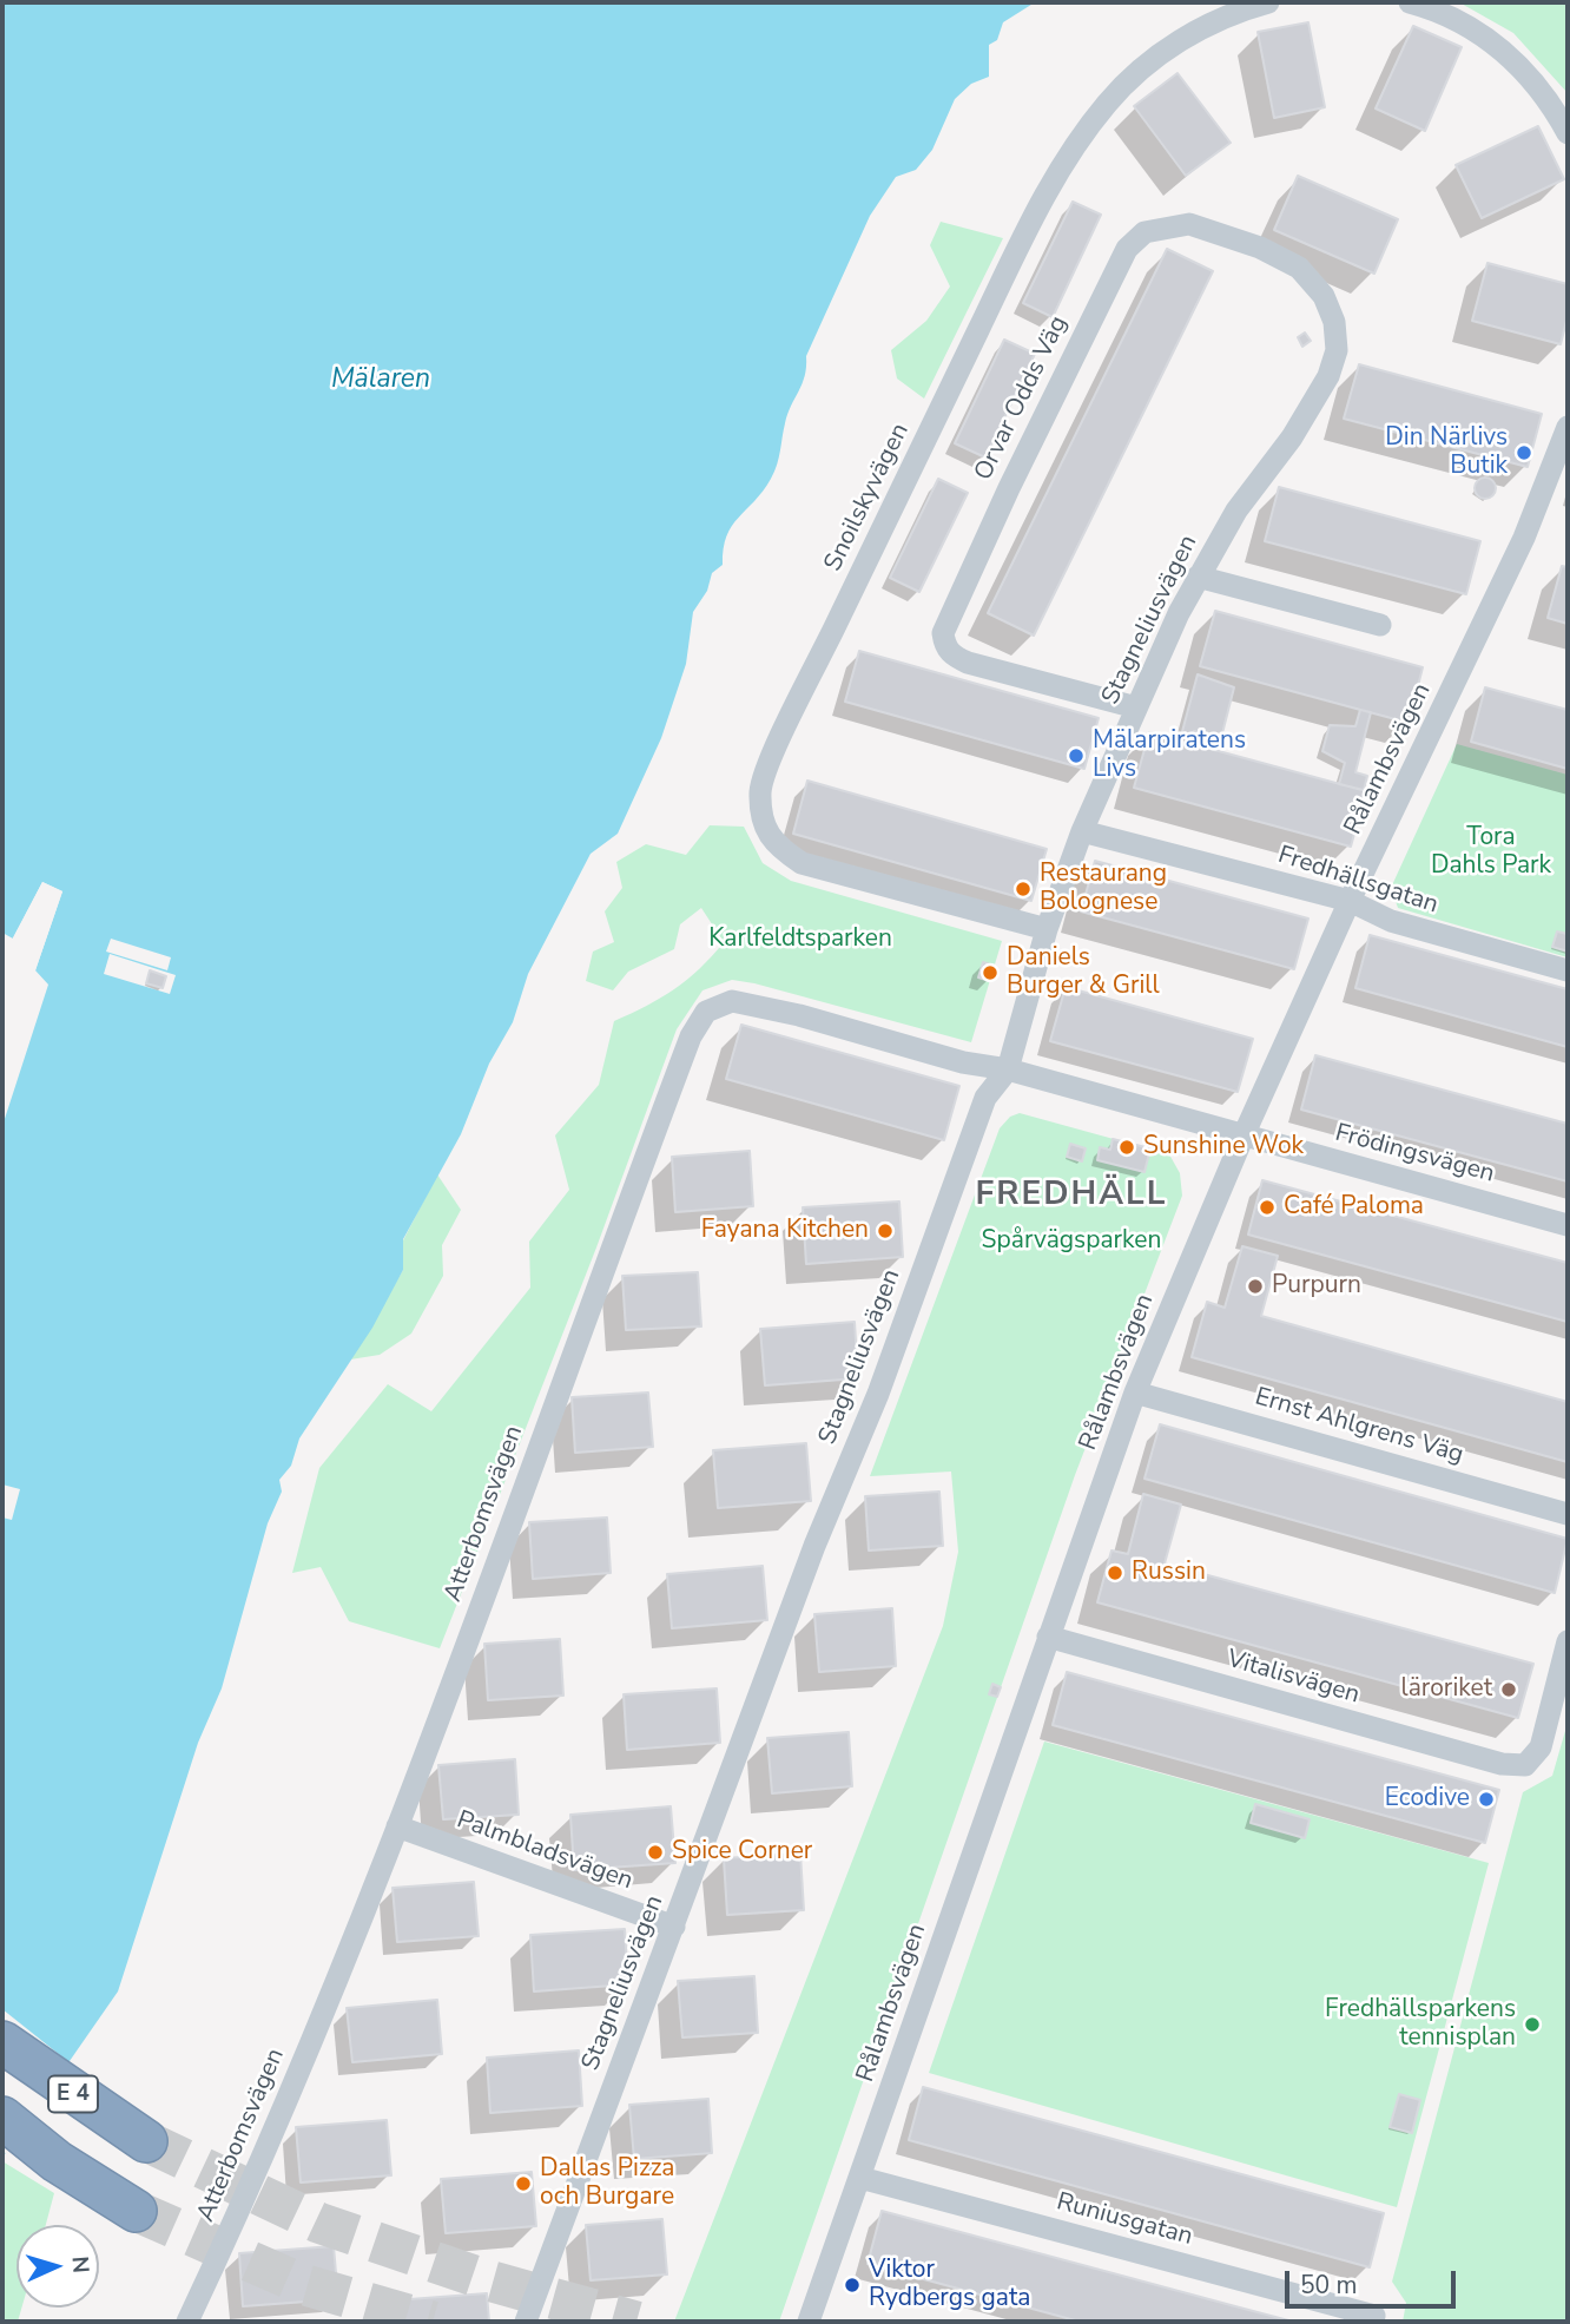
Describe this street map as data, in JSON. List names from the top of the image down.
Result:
{
  "streets": {
    "highway": ["E 4"],
    "street": [
      "Orvar Odds Väg",
      "Snoilskyvägen",
      "Stagneliusvägen",
      "Rålambsvägen",
      "Fredhällsgatan",
      "Frödingsvägen",
      "Ernst Ahlgrens Väg",
      "Atterbomsvägen",
      "Vitalisvägen",
      "Palmbladsvägen",
      "Runiusgatan"
    ]
  },
  "crossings": [
    ["Orvar Odds Väg", "Stagneliusvägen"],
    ["Snoilskyvägen", "Stagneliusvägen"],
    ["Stagneliusvägen", "Fredhällsgatan"],
    ["Stagneliusvägen", "Frödingsvägen"],
    ["Stagneliusvägen", "Atterbomsvägen"],
    ["Stagneliusvägen", "Palmbladsvägen"],
    ["Rålambsvägen", "Fredhällsgatan"],
    ["Rålambsvägen", "Frödingsvägen"],
    ["Rålambsvägen", "Ernst Ahlgrens Väg"],
    ["Rålambsvägen", "Vitalisvägen"],
    ["Rålambsvägen", "Runiusgatan"],
    ["Frödingsvägen", "Atterbomsvägen"],
    ["Atterbomsvägen", "Palmbladsvägen"]
  ],
  "districts": ["FREDHÄLL"],
  "water": ["Mälaren"],
  "parks": ["Tora Dahls Park", "Karlfeldtsparken", "Spårvägsparken"],
  "places": [
    "Din Närlivs Butik",
    "Mälarpiratens Livs",
    "Restaurang Bolognese",
    "Daniels Burger & Grill",
    "Sunshine Wok",
    "Café Paloma",
    "Fayana Kitchen",
    "Purpurn",
    "Russin",
    "läroriket",
    "Ecodive",
    "Spice Corner",
    "Fredhällsparkens tennisplan",
    "Dallas Pizza och Burgare",
    "Viktor Rydbergs gata"
  ],
  "scale_bar": "50 m",
  "north": "right"
}
